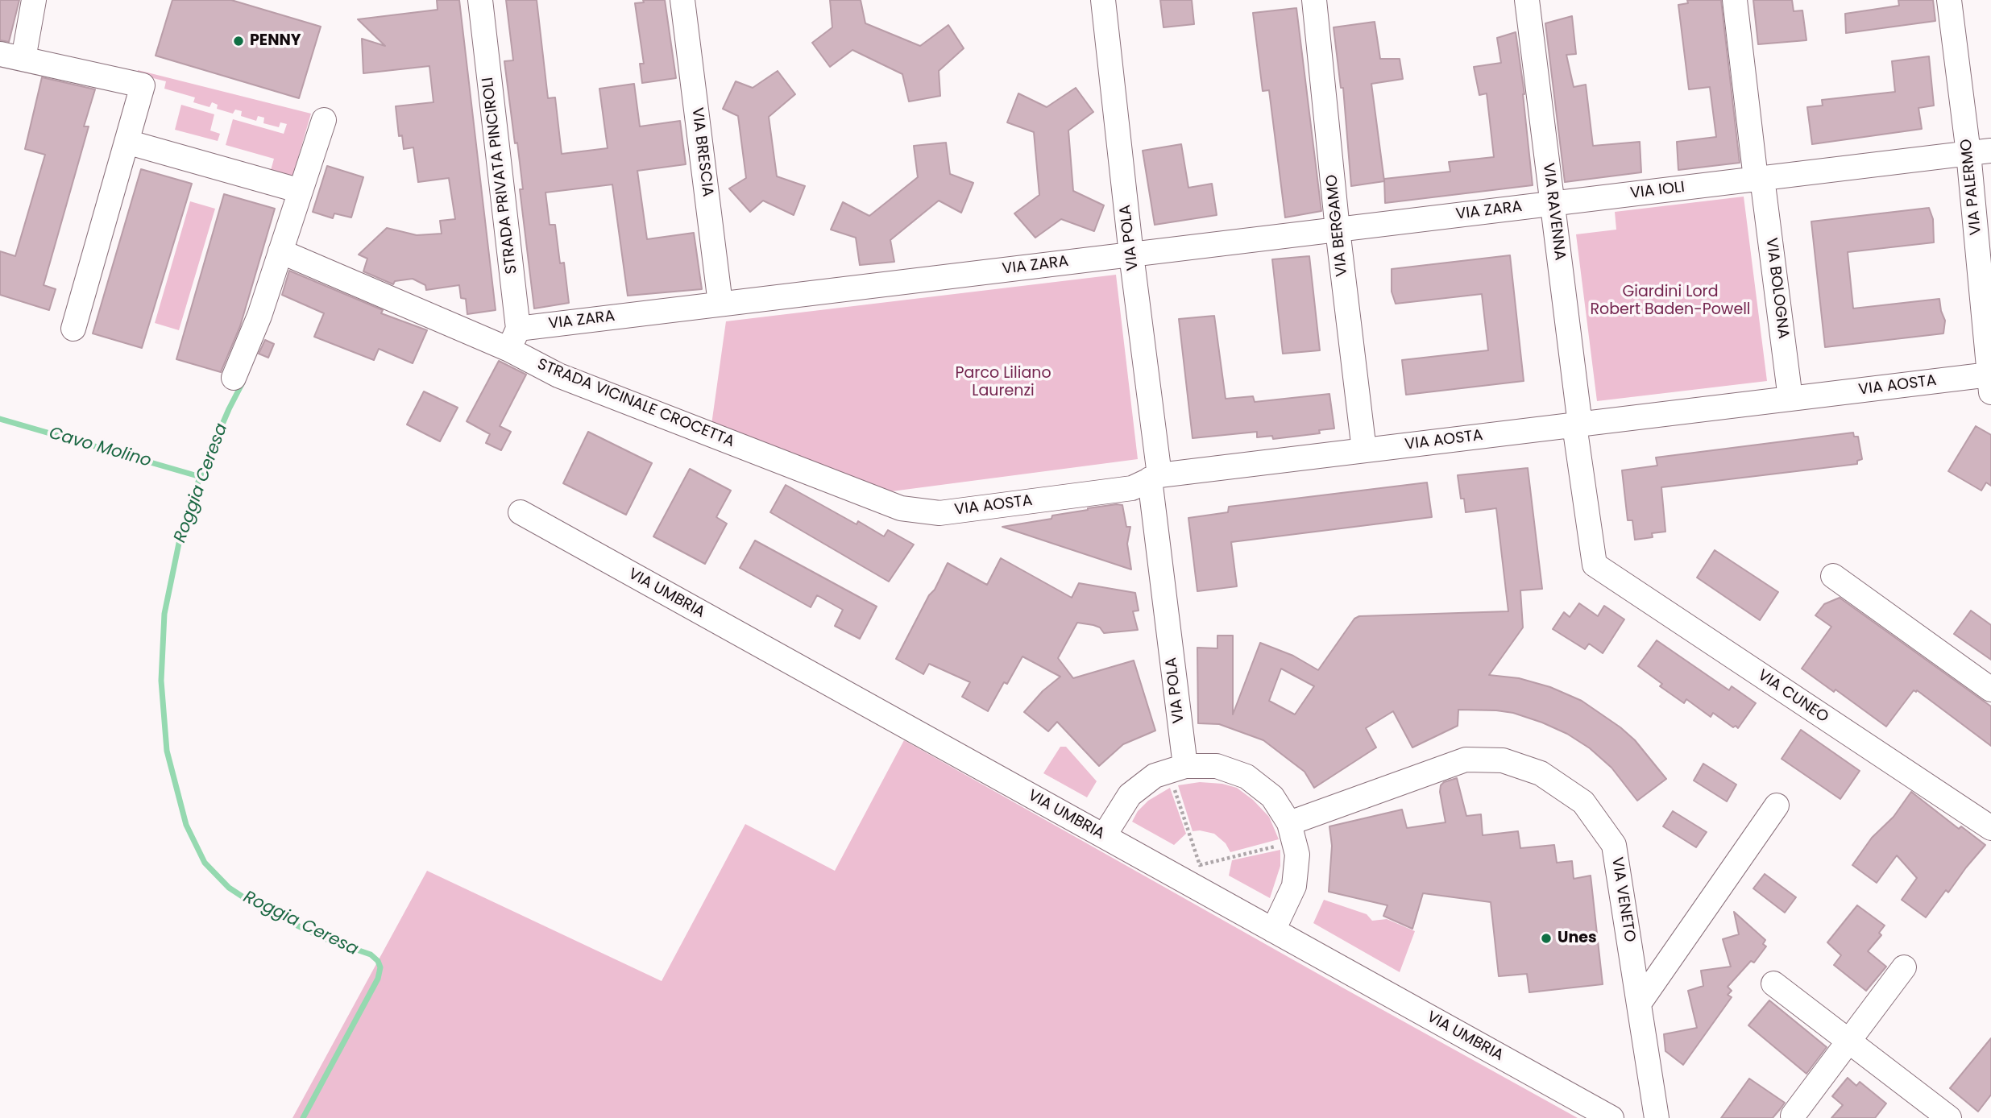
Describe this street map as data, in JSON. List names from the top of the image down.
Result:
{
  "streets": {
    "street": [
      "VIA BRESCIA",
      "STRADA PRIVATA PINCIROLI",
      "VIA PALERMO",
      "VIA IOLI",
      "VIA ZARA",
      "VIA RAVENNA",
      "VIA BERGAMO",
      "VIA POLA",
      "VIA BOLOGNA",
      "VIA AOSTA",
      "STRADA VICINALE CROCETTA",
      "VIA UMBRIA",
      "VIA CUNEO",
      "VIA VENETO"
    ]
  },
  "crossings": [
    ["VIA BRESCIA", "VIA ZARA"],
    ["STRADA PRIVATA PINCIROLI", "VIA ZARA"],
    ["STRADA PRIVATA PINCIROLI", "STRADA VICINALE CROCETTA"],
    ["VIA PALERMO", "VIA IOLI"],
    ["VIA PALERMO", "VIA AOSTA"],
    ["VIA IOLI", "VIA ZARA"],
    ["VIA IOLI", "VIA RAVENNA"],
    ["VIA IOLI", "VIA BOLOGNA"],
    ["VIA ZARA", "VIA RAVENNA"],
    ["VIA ZARA", "VIA BERGAMO"],
    ["VIA ZARA", "VIA POLA"],
    ["VIA ZARA", "STRADA VICINALE CROCETTA"],
    ["VIA RAVENNA", "VIA AOSTA"],
    ["VIA RAVENNA", "VIA CUNEO"],
    ["VIA BERGAMO", "VIA AOSTA"],
    ["VIA POLA", "VIA AOSTA"],
    ["VIA BOLOGNA", "VIA AOSTA"],
    ["VIA AOSTA", "STRADA VICINALE CROCETTA"]
  ],
  "water": ["Cavo Molino", "Roggia Ceresa"],
  "parks": ["Giardini Lord Robert Baden-Powell", "Parco Liliano Laurenzi"],
  "places": ["PENNY", "Unes"]
}
